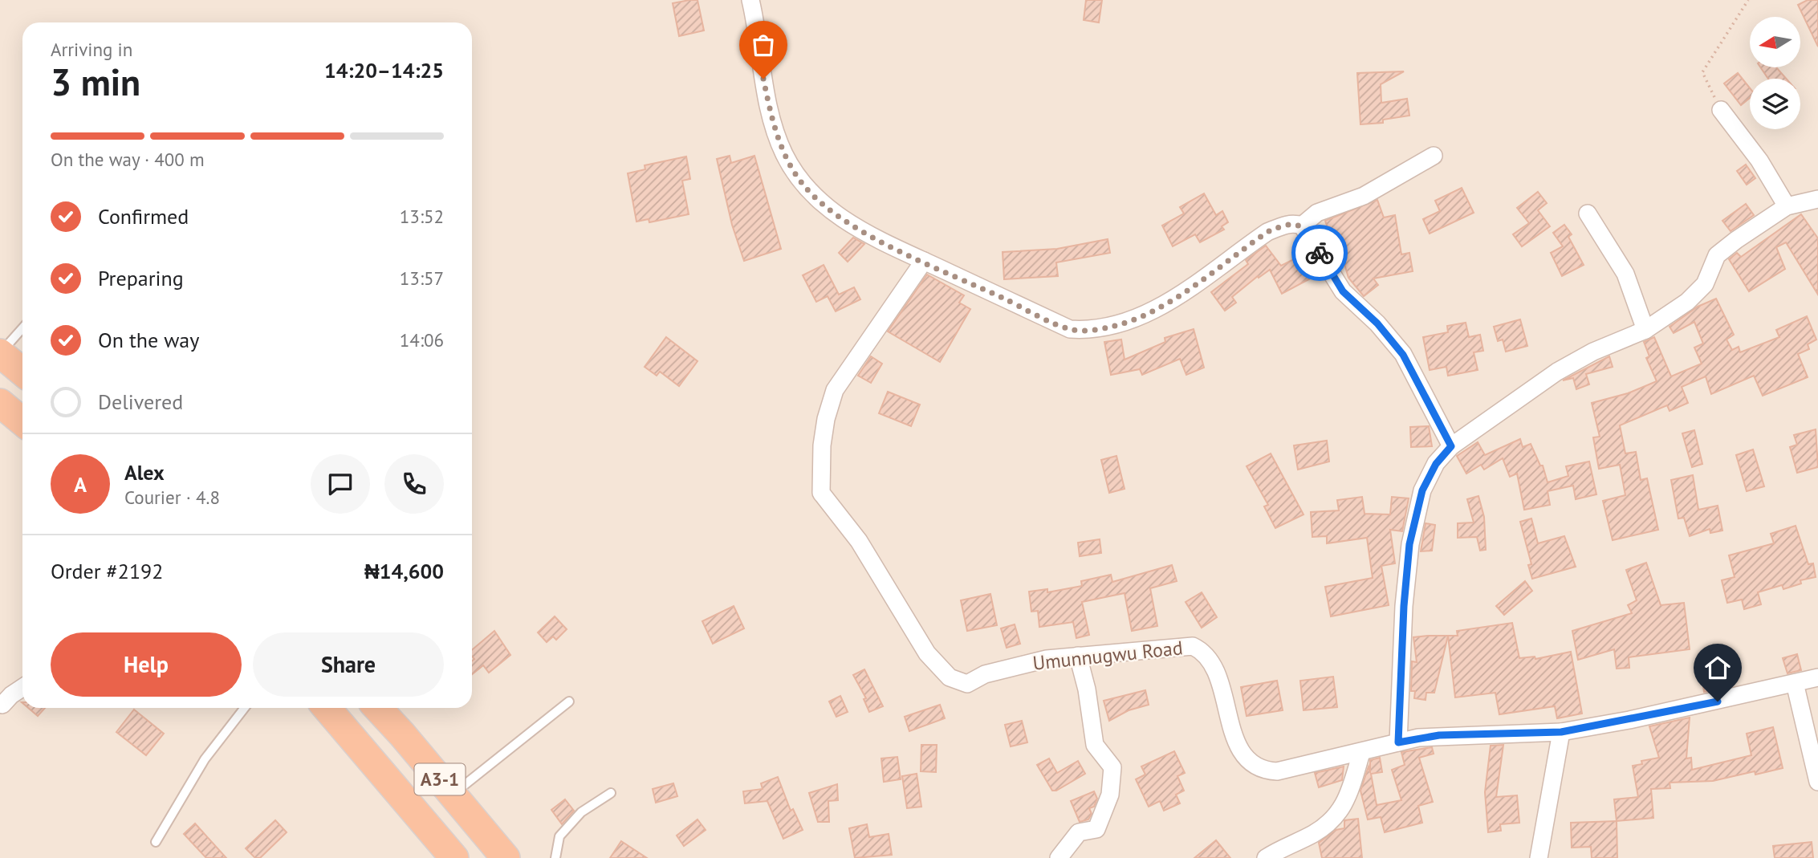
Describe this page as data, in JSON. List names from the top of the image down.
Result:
{
  "streets": {
    "highway": ["A3-1"],
    "street": ["Umunnugwu Road"]
  },
  "north": "left",
  "page": {
    "heading": ["3 min", "Arriving in", "14:20–14:25"],
    "panel": [
      "Alex",
      "Courier · 4.8",
      "Order #2192",
      "₦14,600"
    ],
    "bar": "On the way · 400 m",
    "list": [
      ["Confirmed", "13:52"],
      ["Preparing", "13:57"],
      ["On the way", "14:06"],
      "Delivered"
    ],
    "round": "A",
    "buttons": ["Help", "Share"]
  }
}
